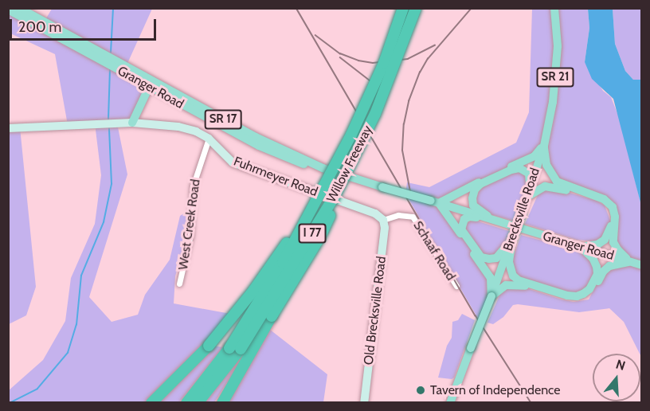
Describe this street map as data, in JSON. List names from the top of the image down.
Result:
{
  "streets": {
    "highway": ["Willow Freeway", "I 77"],
    "main road": [
      "SR 21",
      "Granger Road",
      "SR 17",
      "Brecksville Road"
    ],
    "street": [
      "Fuhrmeyer Road",
      "West Creek Road",
      "Schaaf Road",
      "Old Brecksville Road"
    ]
  },
  "crossings": [
    ["Fuhrmeyer Road", "West Creek Road"],
    ["Fuhrmeyer Road", "Schaaf Road"],
    ["Fuhrmeyer Road", "Old Brecksville Road"],
    ["Schaaf Road", "Old Brecksville Road"]
  ],
  "places": ["Tavern of Independence"],
  "scale_bar": "200 m",
  "north": "top"
}
